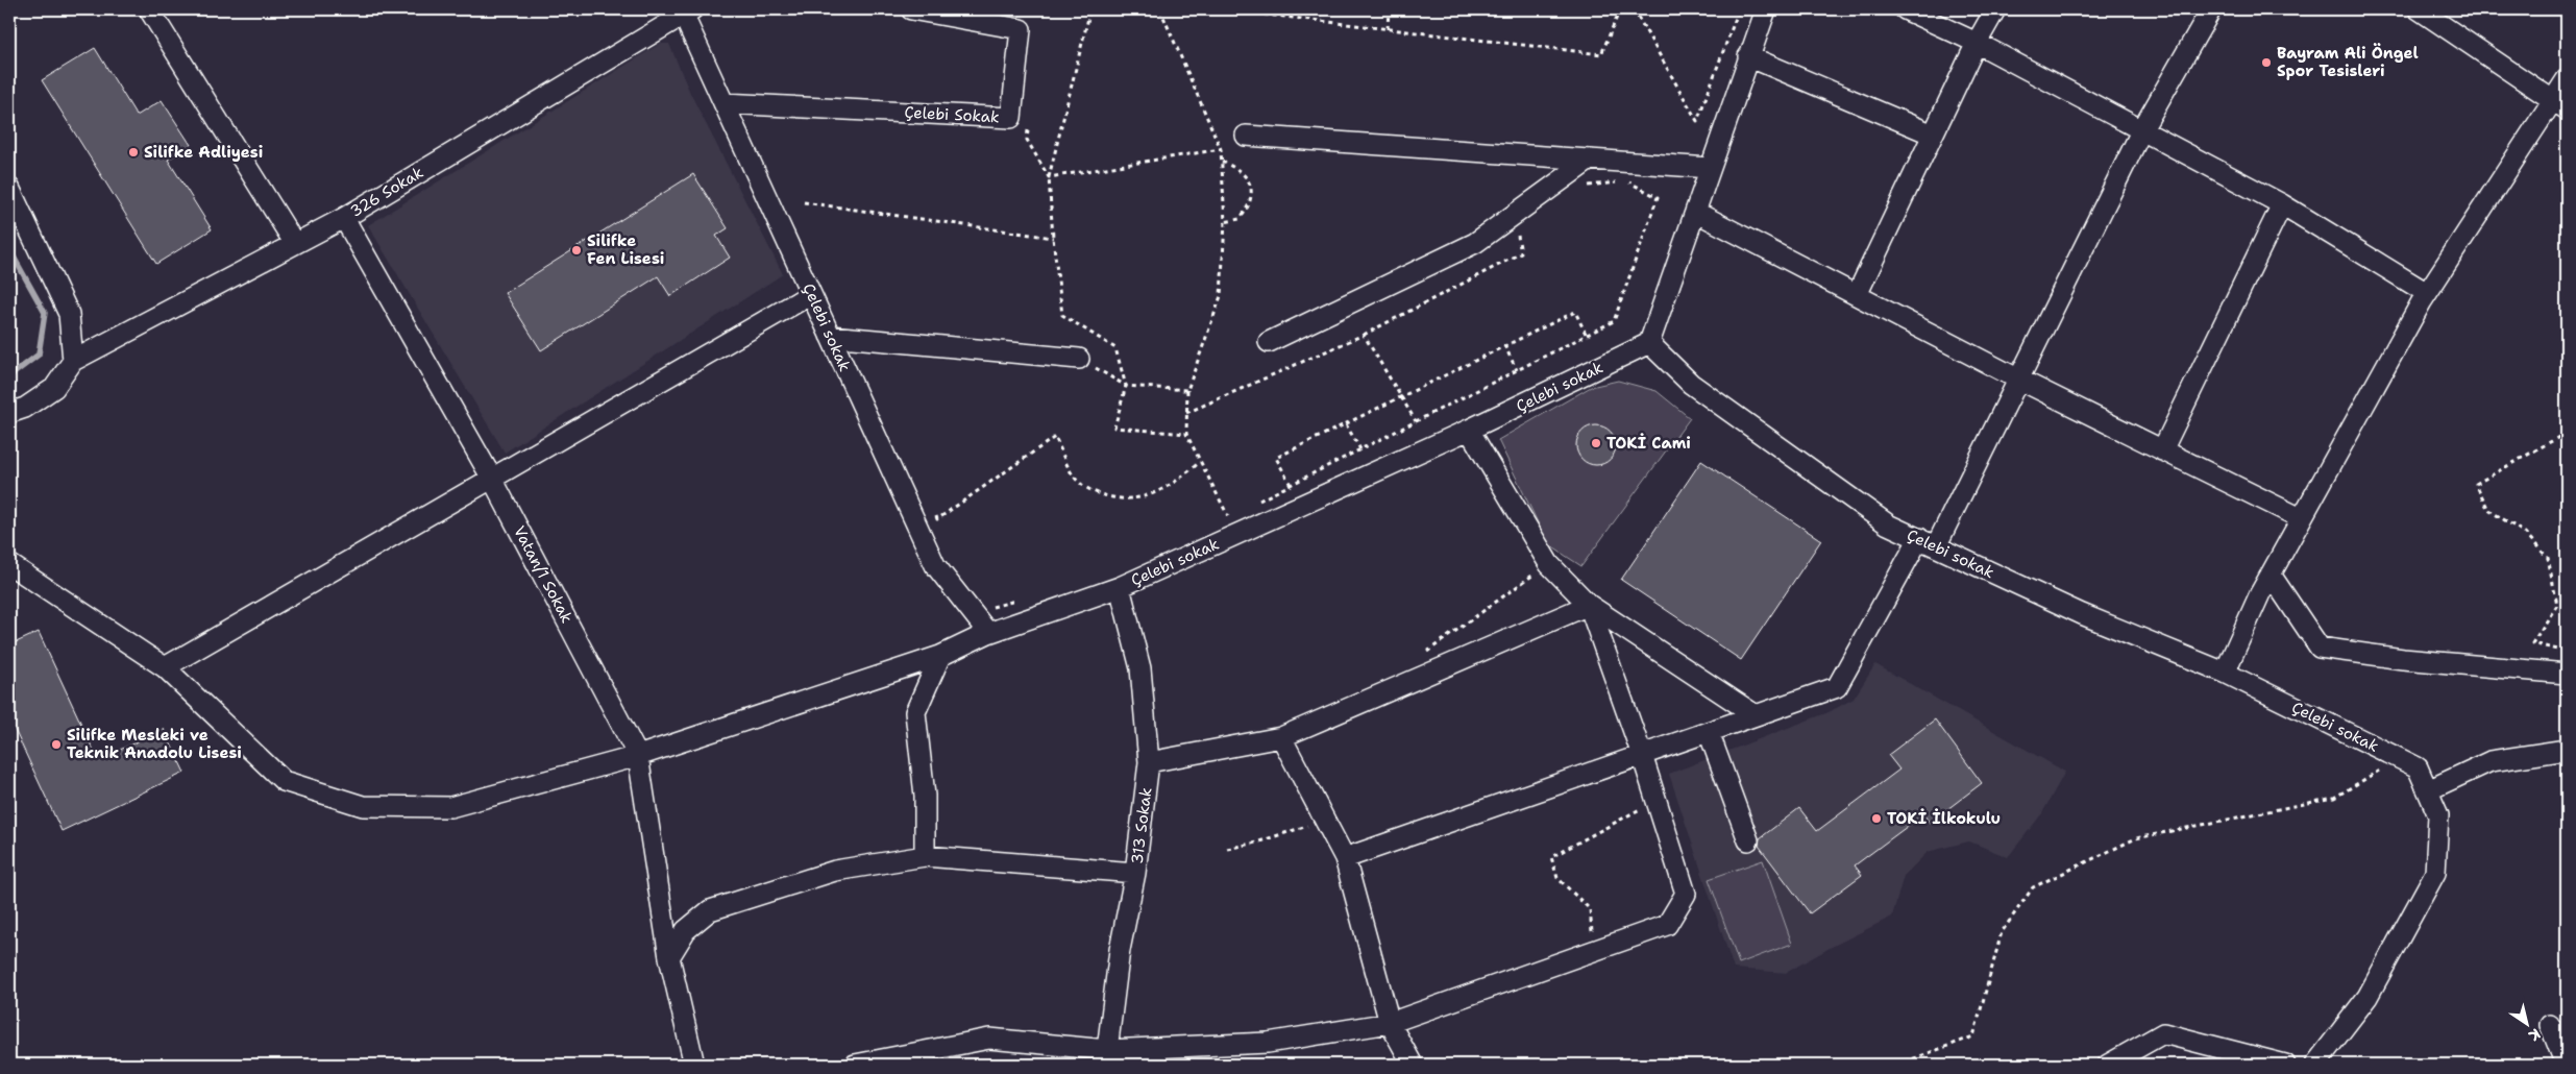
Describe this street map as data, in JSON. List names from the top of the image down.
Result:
{
  "streets": {
    "street": [
      "Çelebi Sokak",
      "326 Sokak",
      "Çelebi sokak",
      "Vatan/1 Sokak",
      "313 Sokak"
    ]
  },
  "crossings": [
    ["Çelebi Sokak", "Çelebi sokak"],
    ["326 Sokak", "Çelebi sokak"],
    ["326 Sokak", "Vatan/1 Sokak"],
    ["Çelebi sokak", "313 Sokak"]
  ],
  "places": [
    "Bayram Ali Öngel Spor Tesisleri",
    "Silifke Adliyesi",
    "Silifke Fen Lisesi",
    "TOKİ Cami",
    "Silifke Mesleki ve Teknik Anadolu Lisesi",
    "TOKİ İlkokulu"
  ],
  "north": "bottom right"
}
